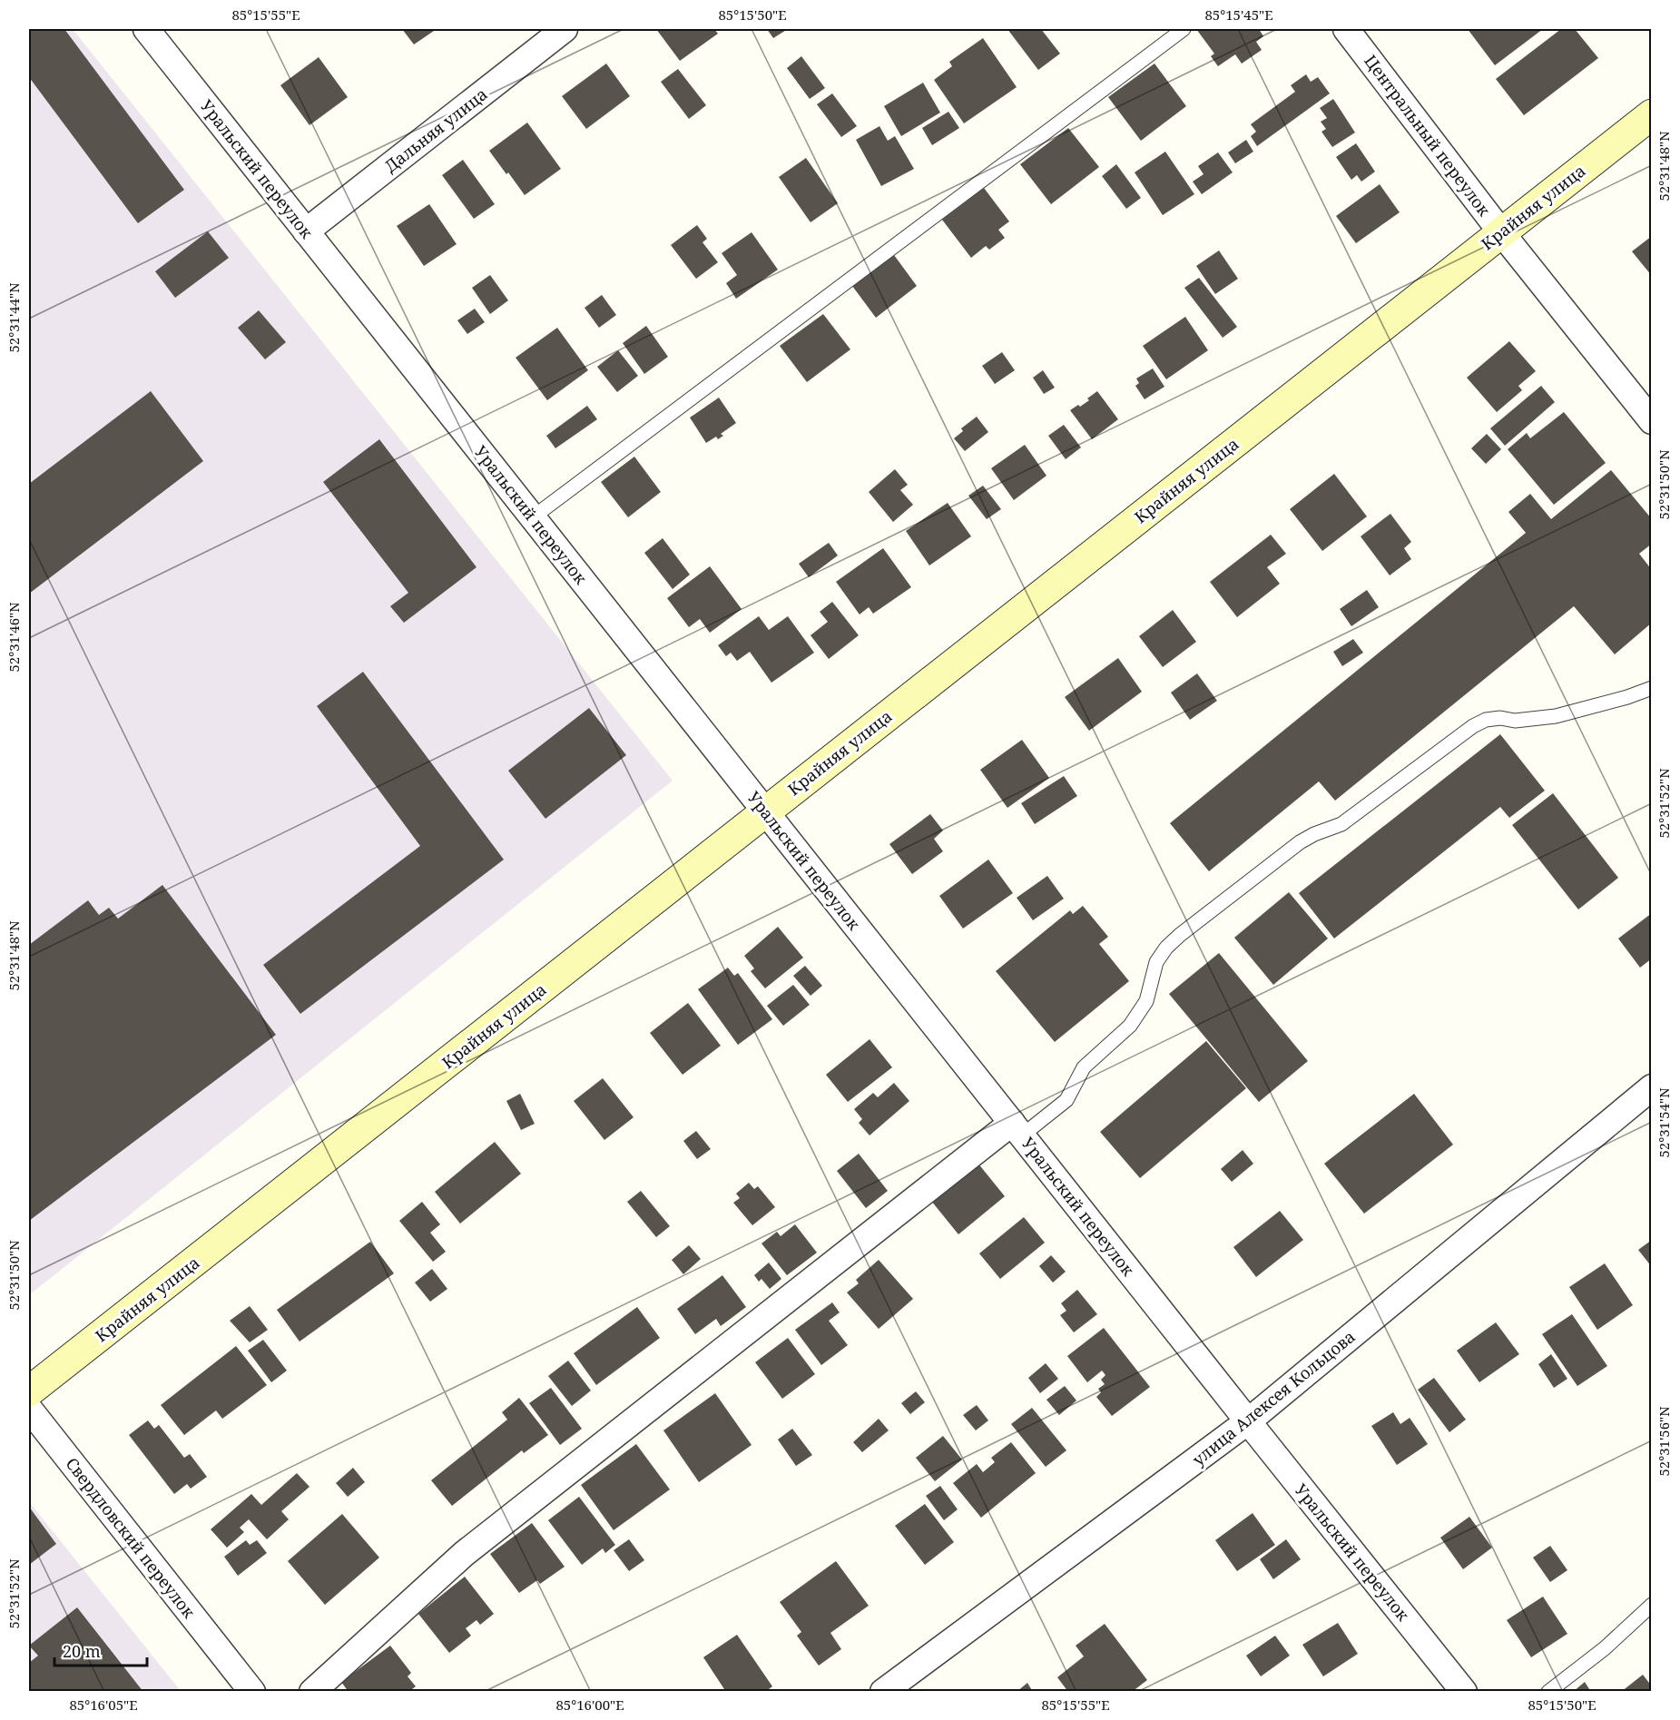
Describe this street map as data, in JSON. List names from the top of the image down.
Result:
{
  "streets": {
    "main road": ["Крайняя улица"],
    "street": [
      "Дальняя улица",
      "Центральный переулок",
      "Уральский переулок",
      "улица Алексея Кольцова",
      "Свердловский переулок"
    ]
  },
  "crossings": [
    ["Дальняя улица", "Уральский переулок"],
    ["Центральный переулок", "Крайняя улица"],
    ["Уральский переулок", "Крайняя улица"],
    ["Уральский переулок", "улица Алексея Кольцова"]
  ],
  "scale_bar": "20 m",
  "coordinates": [
    "85°15'55\"E",
    "85°15'50\"E",
    "85°15'45\"E",
    "52°31'48\"N",
    "52°31'44\"N",
    "52°31'50\"N",
    "52°31'46\"N",
    "52°31'52\"N",
    "52°31'54\"N",
    "52°31'56\"N",
    "85°16'05\"E",
    "85°16'00\"E"
  ]
}
